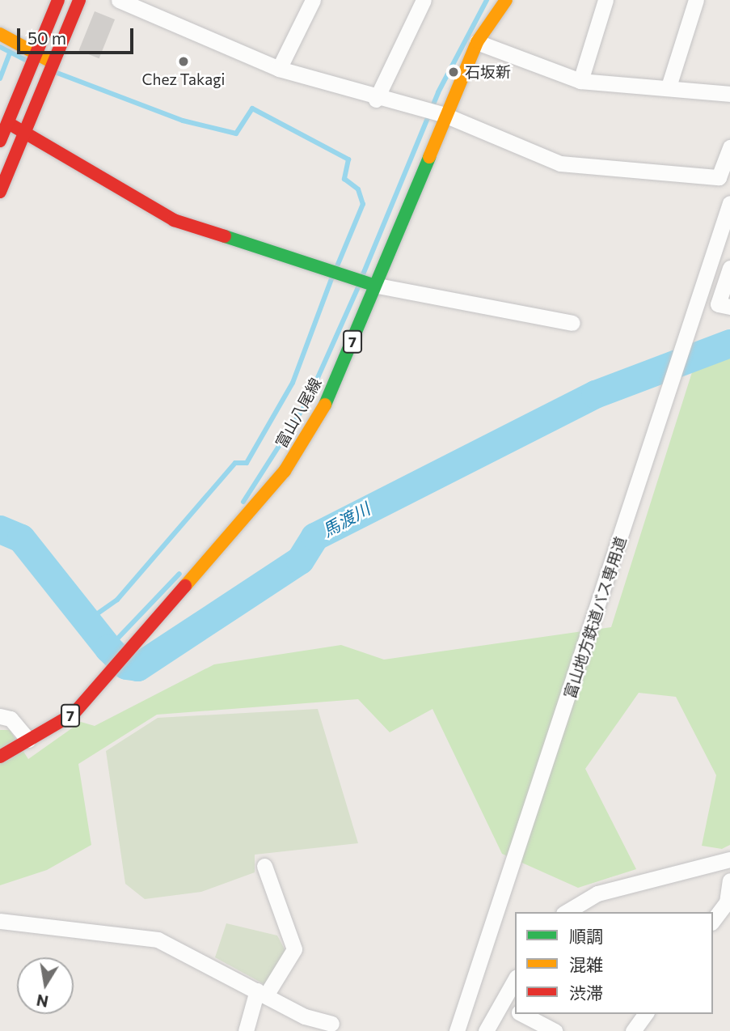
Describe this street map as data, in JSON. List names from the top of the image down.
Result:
{
  "streets": {
    "main road": ["7", "富山八尾線"],
    "street": ["富山地方鉄道バス専用道"]
  },
  "water": ["馬渡川"],
  "places": ["Chez Takagi", "石坂新"],
  "legend": ["順調", "混雑", "渋滞"],
  "scale_bar": "50 m",
  "north": "bottom"
}
